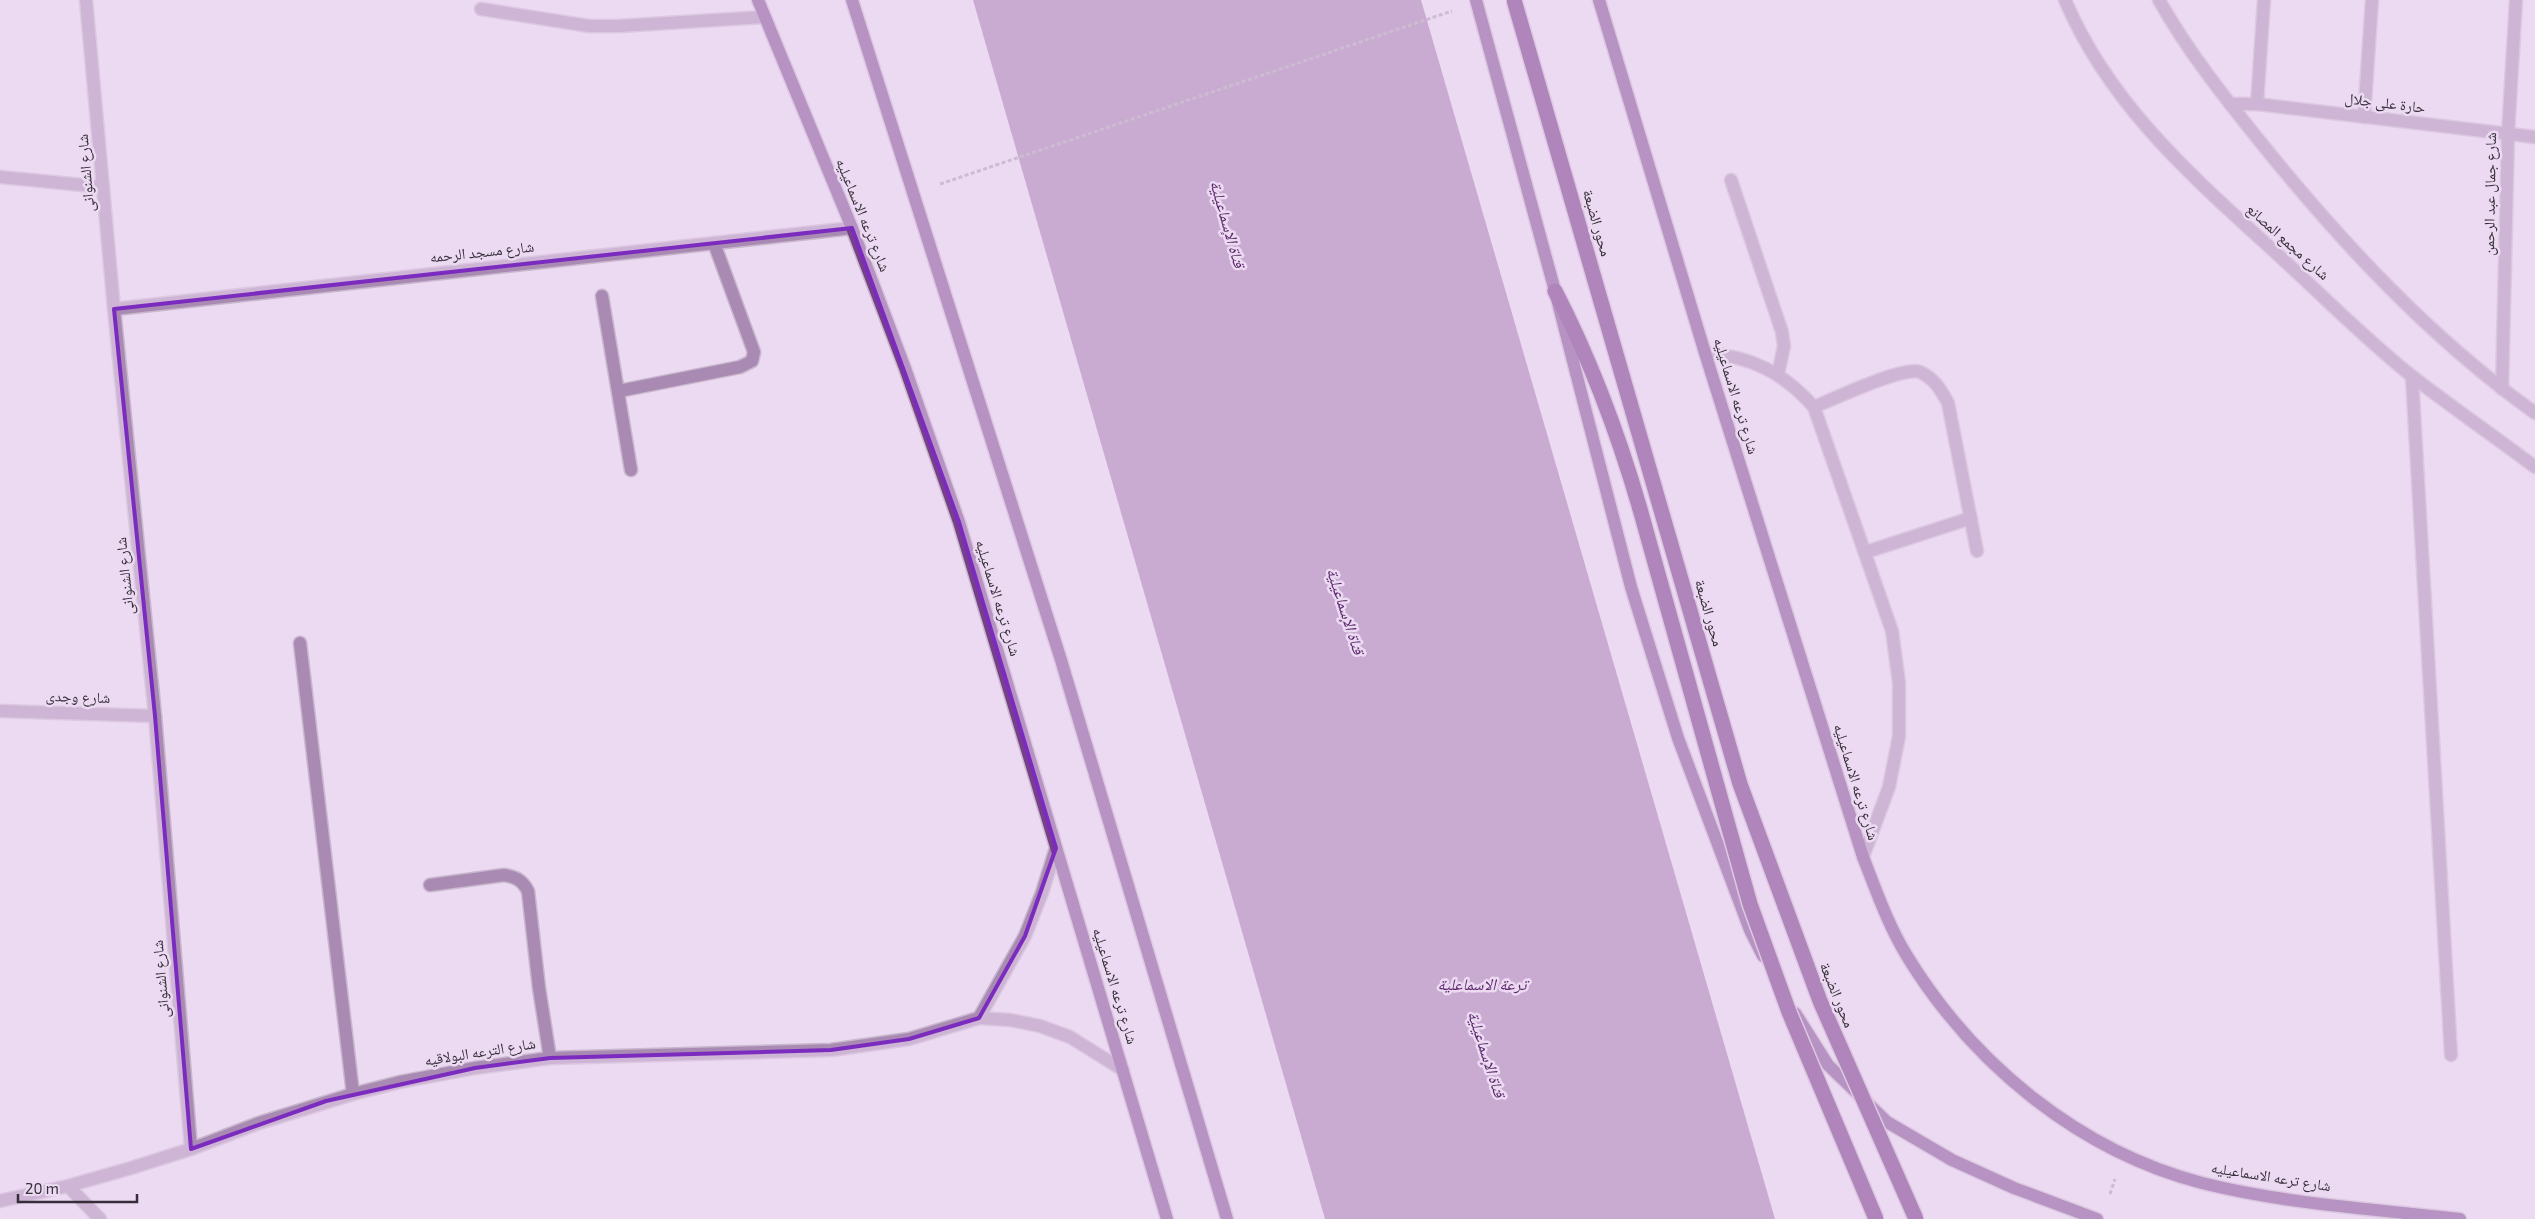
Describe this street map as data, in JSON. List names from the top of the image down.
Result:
{
  "streets": {
    "highway": ["محور الضبعة"],
    "main road": ["شارع ترعه الاسماعيليه"],
    "street": [
      "حارة على جلال",
      "شارع الشنوانى",
      "شارع جمال عبد الرحمن",
      "شارع مجمع المصانع",
      "شارع مسجد الرحمه",
      "شارع وجدى",
      "شارع الترعه البولاقيه"
    ]
  },
  "crossings": [
    ["حارة على جلال", "شارع جمال عبد الرحمن"],
    ["شارع الشنوانى", "شارع مسجد الرحمه"],
    ["شارع الشنوانى", "شارع وجدى"],
    ["شارع الشنوانى", "شارع الترعه البولاقيه"],
    ["شارع ترعه الاسماعيليه", "شارع مسجد الرحمه"],
    ["شارع ترعه الاسماعيليه", "شارع الترعه البولاقيه"]
  ],
  "water": ["قناة الإسماعيلية", "ترعة الاسماعلية"],
  "scale_bar": "20 m"
}
